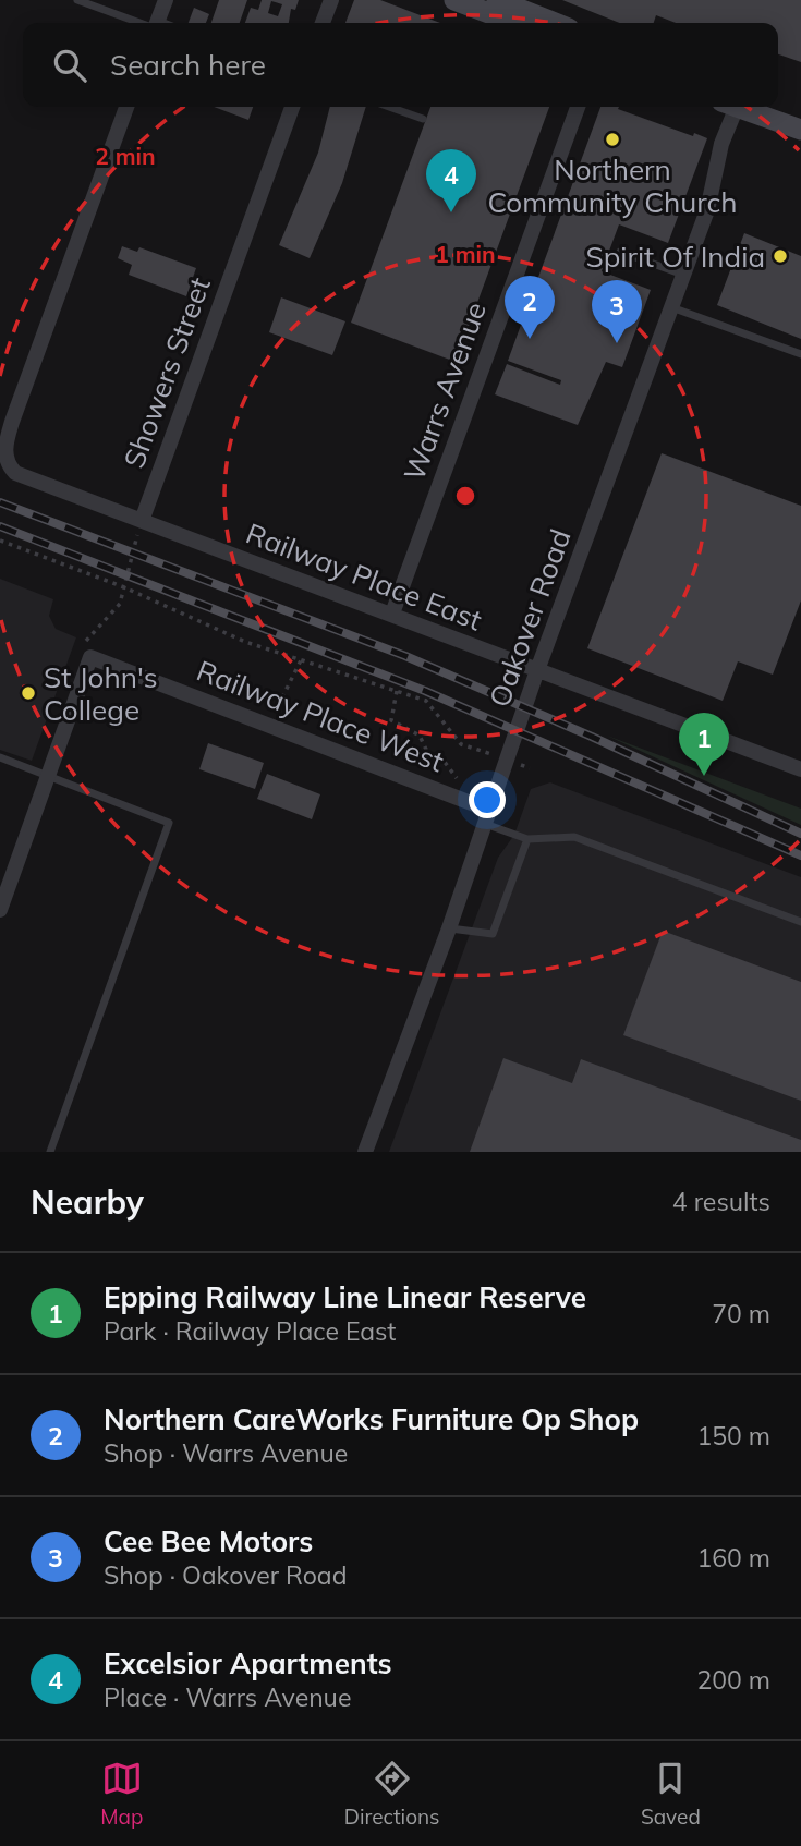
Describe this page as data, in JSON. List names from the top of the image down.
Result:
{
  "streets": {
    "street": [
      "Showers Street",
      "Warrs Avenue",
      "Railway Place East",
      "Oakover Road",
      "Railway Place West"
    ]
  },
  "crossings": [
    ["Showers Street", "Railway Place East"],
    ["Warrs Avenue", "Railway Place East"],
    ["Railway Place East", "Oakover Road"],
    ["Oakover Road", "Railway Place West"]
  ],
  "places": ["Northern Community Church", "Spirit Of India", "St John's College"],
  "page": {
    "search": "Search here",
    "pins": [
      "4",
      "2",
      "3",
      "1"
    ],
    "heading": ["Nearby", "4 results"],
    "list": [
      {
        "mark": "1",
        "name": "Epping Railway Line Linear Reserve",
        "note": "Park · Railway Place East",
        "value": "70 m"
      },
      {
        "mark": "2",
        "name": "Northern CareWorks Furniture Op Shop",
        "note": "Shop · Warrs Avenue",
        "value": "150 m"
      },
      {
        "mark": "3",
        "name": "Cee Bee Motors",
        "note": "Shop · Oakover Road",
        "value": "160 m"
      },
      {
        "mark": "4",
        "name": "Excelsior Apartments",
        "note": "Place · Warrs Avenue",
        "value": "200 m"
      }
    ],
    "nav": ["Map", "Directions", "Saved"]
  },
  "rings": ["2 min", "1 min"]
}
